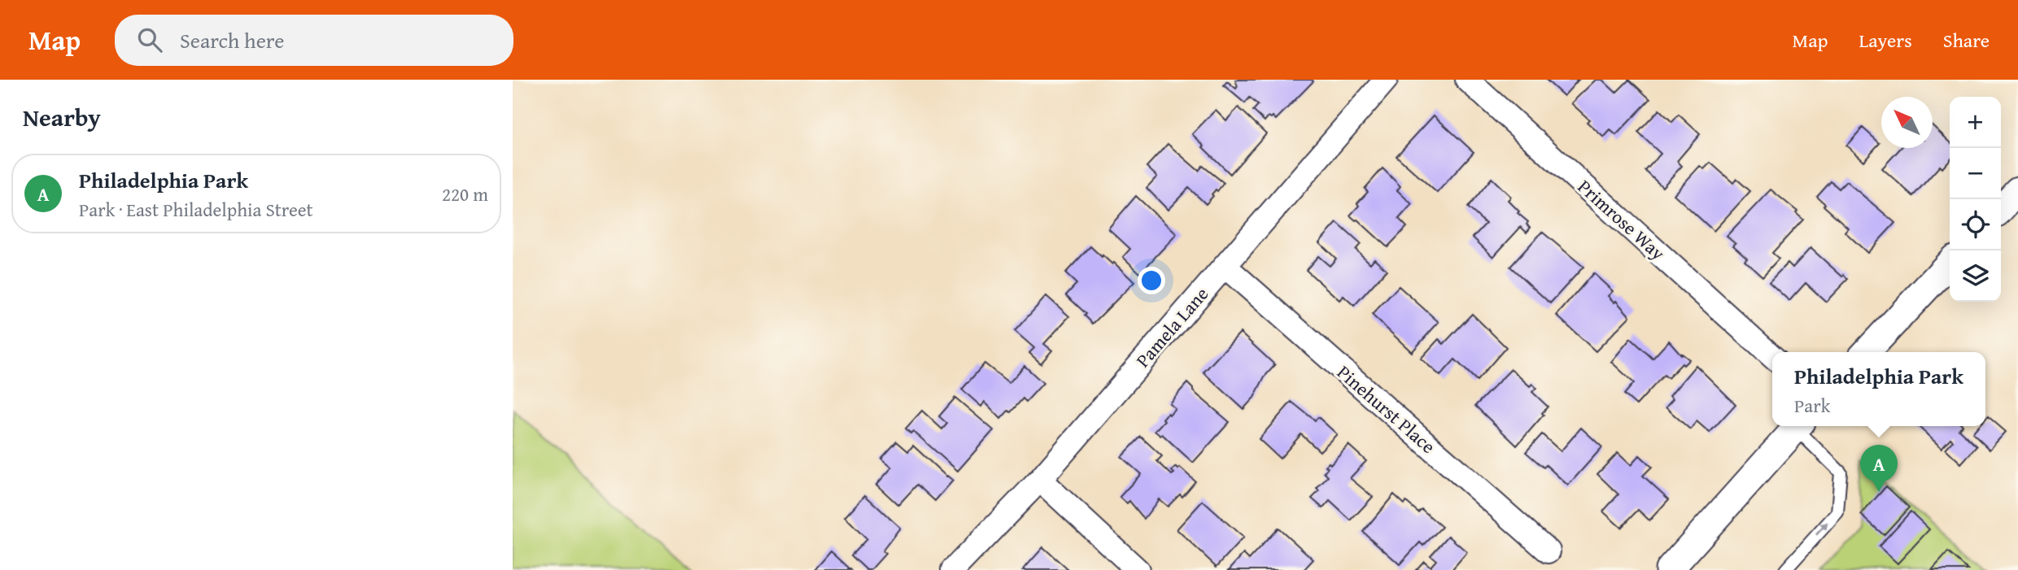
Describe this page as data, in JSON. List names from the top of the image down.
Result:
{
  "streets": {
    "street": ["Primrose Way", "Pamela Lane", "Pinehurst Place"]
  },
  "crossings": [
    ["Pamela Lane", "Pinehurst Place"]
  ],
  "north": "top left",
  "page": {
    "header": "Map",
    "search": "Search here",
    "nav": ["Map", "Layers", "Share"],
    "heading": "Nearby",
    "map_buttons": ["+", "−"],
    "list": [
      {
        "mark": "A",
        "name": "Philadelphia Park",
        "note": "Park · East Philadelphia Street",
        "value": "220 m"
      }
    ],
    "popup": ["Philadelphia Park", "Park"],
    "pins": "A"
  }
}
